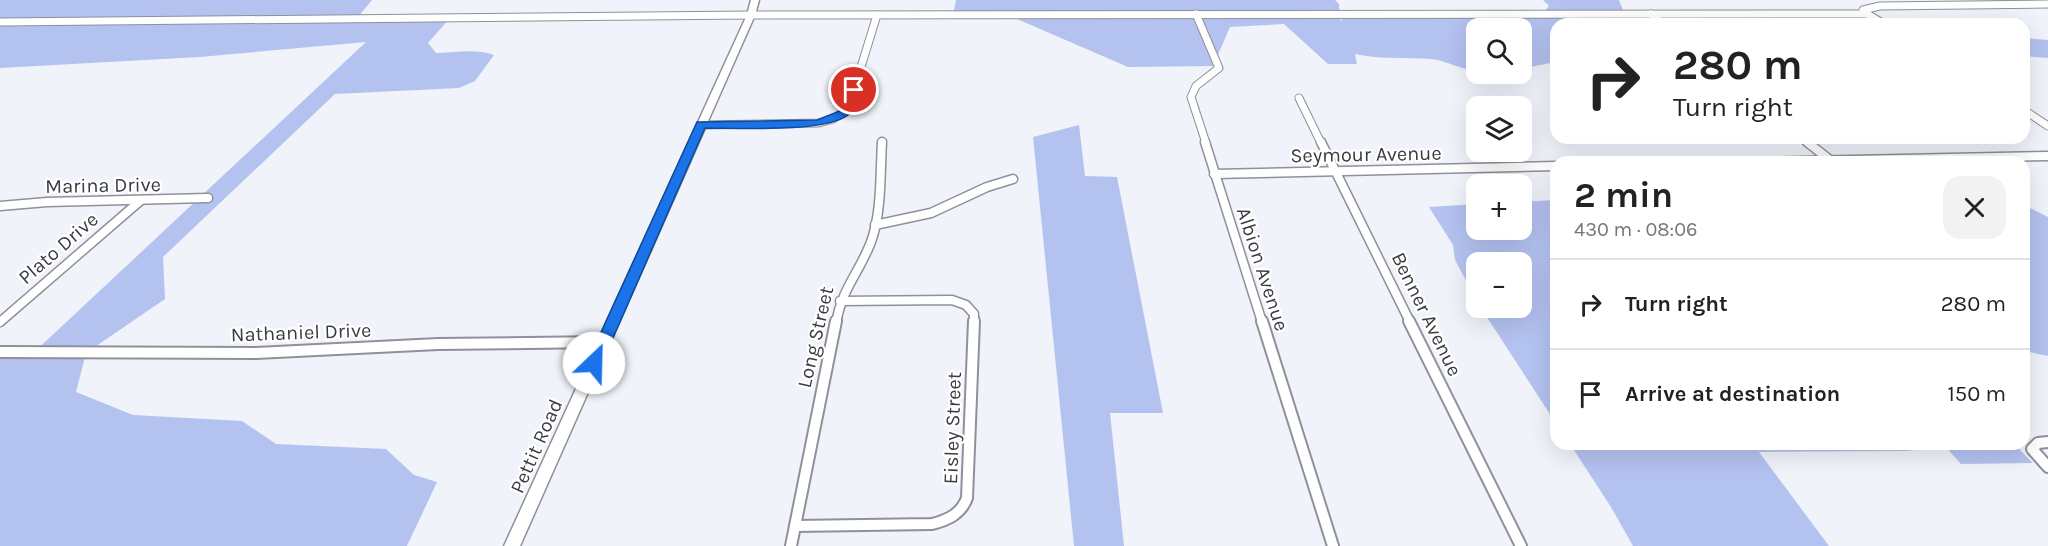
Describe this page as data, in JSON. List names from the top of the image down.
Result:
{
  "streets": {
    "street": [
      "Seymour Avenue",
      "Marina Drive",
      "Plato Drive",
      "Albion Avenue",
      "Benner Avenue",
      "Nathaniel Drive",
      "Long Street",
      "Eisley Street",
      "Pettit Road"
    ]
  },
  "crossings": [
    ["Seymour Avenue", "Albion Avenue"],
    ["Seymour Avenue", "Benner Avenue"],
    ["Marina Drive", "Plato Drive"],
    ["Nathaniel Drive", "Pettit Road"],
    ["Long Street", "Eisley Street"]
  ],
  "page": {
    "map_buttons": ["+", "−"],
    "turn": ["280 m", "Turn right"],
    "heading": ["2 min", "430 m · 08:06"],
    "list": [
      {
        "name": "Turn right",
        "value": "280 m"
      },
      {
        "name": "Arrive at destination",
        "value": "150 m"
      }
    ]
  }
}
